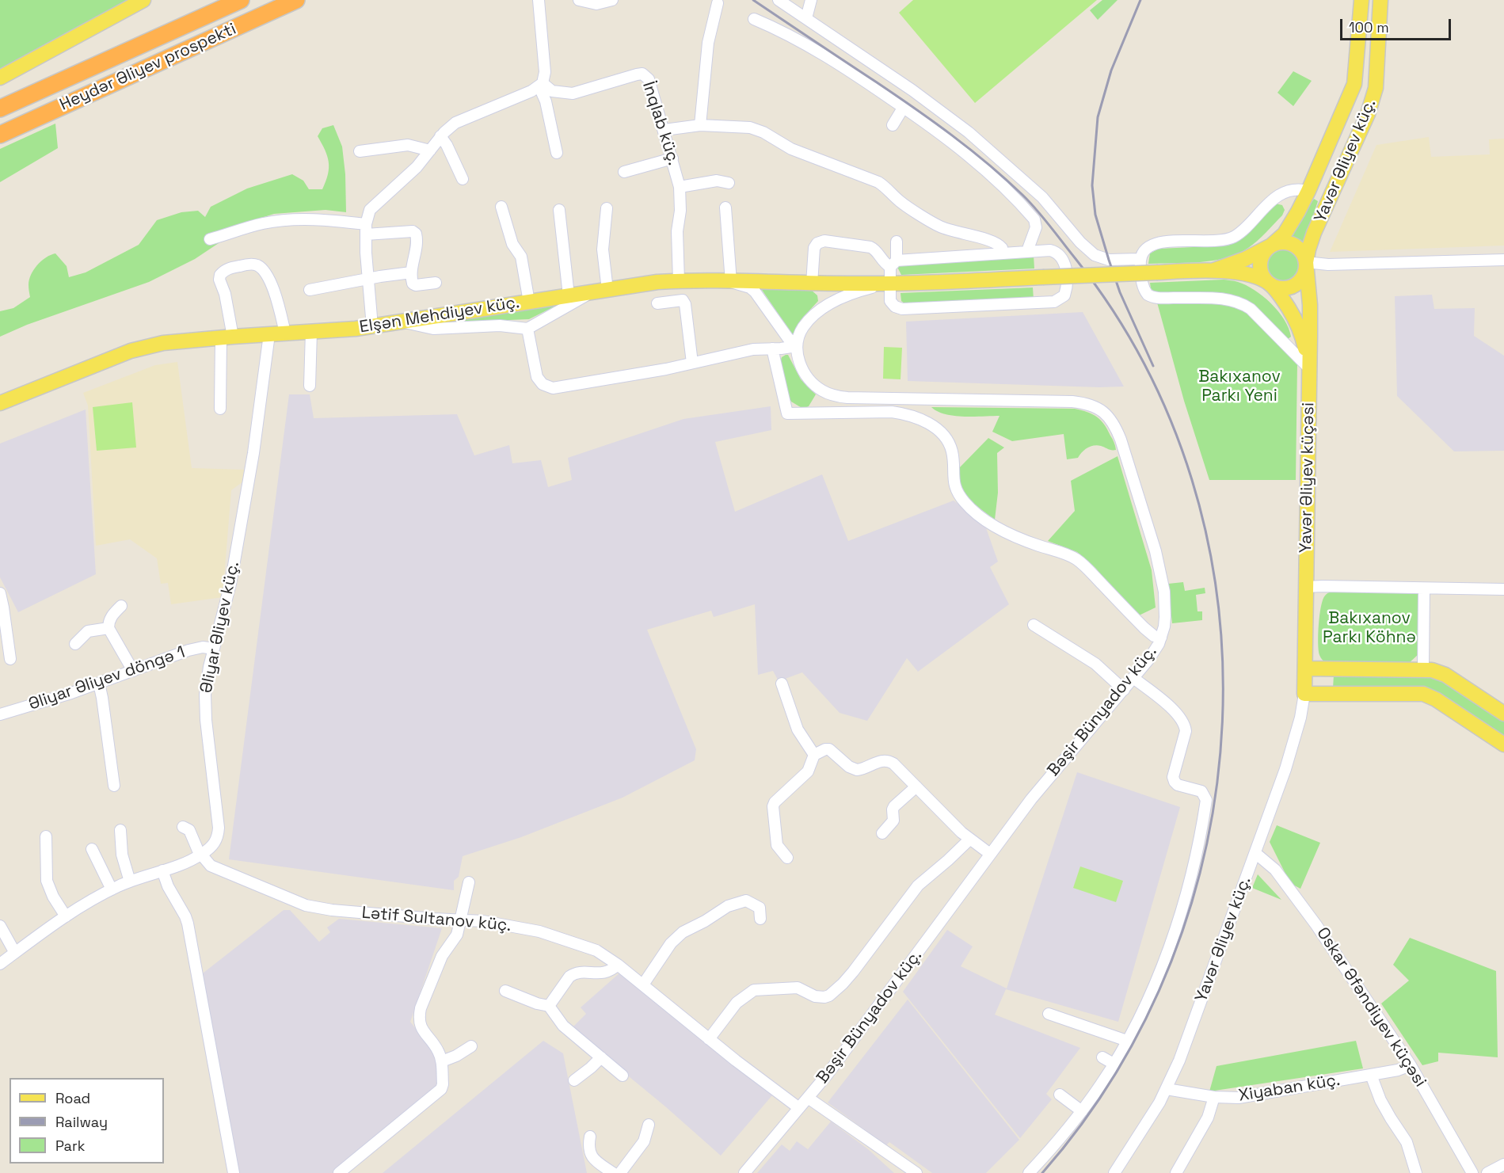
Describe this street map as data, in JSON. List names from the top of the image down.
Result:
{
  "streets": {
    "highway": ["Heydər Əliyev prospekti"],
    "main road": ["Yavər Əliyev küç.", "Elşən Mehdiyev küç.", "Yavər Əliyev küçəsi"],
    "street": [
      "İnqlab küç.",
      "Əliyar Əliyev küç.",
      "Əliyar Əliyev döngə 1",
      "Bəşir Bünyadov küç.",
      "Lətif Sultanov küç.",
      "Oskar Əfəndiyev küçəsi",
      "Xiyaban küç."
    ]
  },
  "crossings": [
    ["İnqlab küç.", "Elşən Mehdiyev küç."],
    ["Yavər Əliyev küç.", "Oskar Əfəndiyev küçəsi"],
    ["Yavər Əliyev küç.", "Xiyaban küç."],
    ["Elşən Mehdiyev küç.", "Əliyar Əliyev küç."],
    ["Əliyar Əliyev küç.", "Əliyar Əliyev döngə 1"],
    ["Əliyar Əliyev küç.", "Lətif Sultanov küç."],
    ["Bəşir Bünyadov küç.", "Lətif Sultanov küç."],
    ["Oskar Əfəndiyev küçəsi", "Xiyaban küç."]
  ],
  "parks": ["Bakıxanov Parkı Yeni", "Bakıxanov Parkı Köhnə"],
  "legend": ["Road", "Railway", "Park"],
  "scale_bar": "100 m"
}
